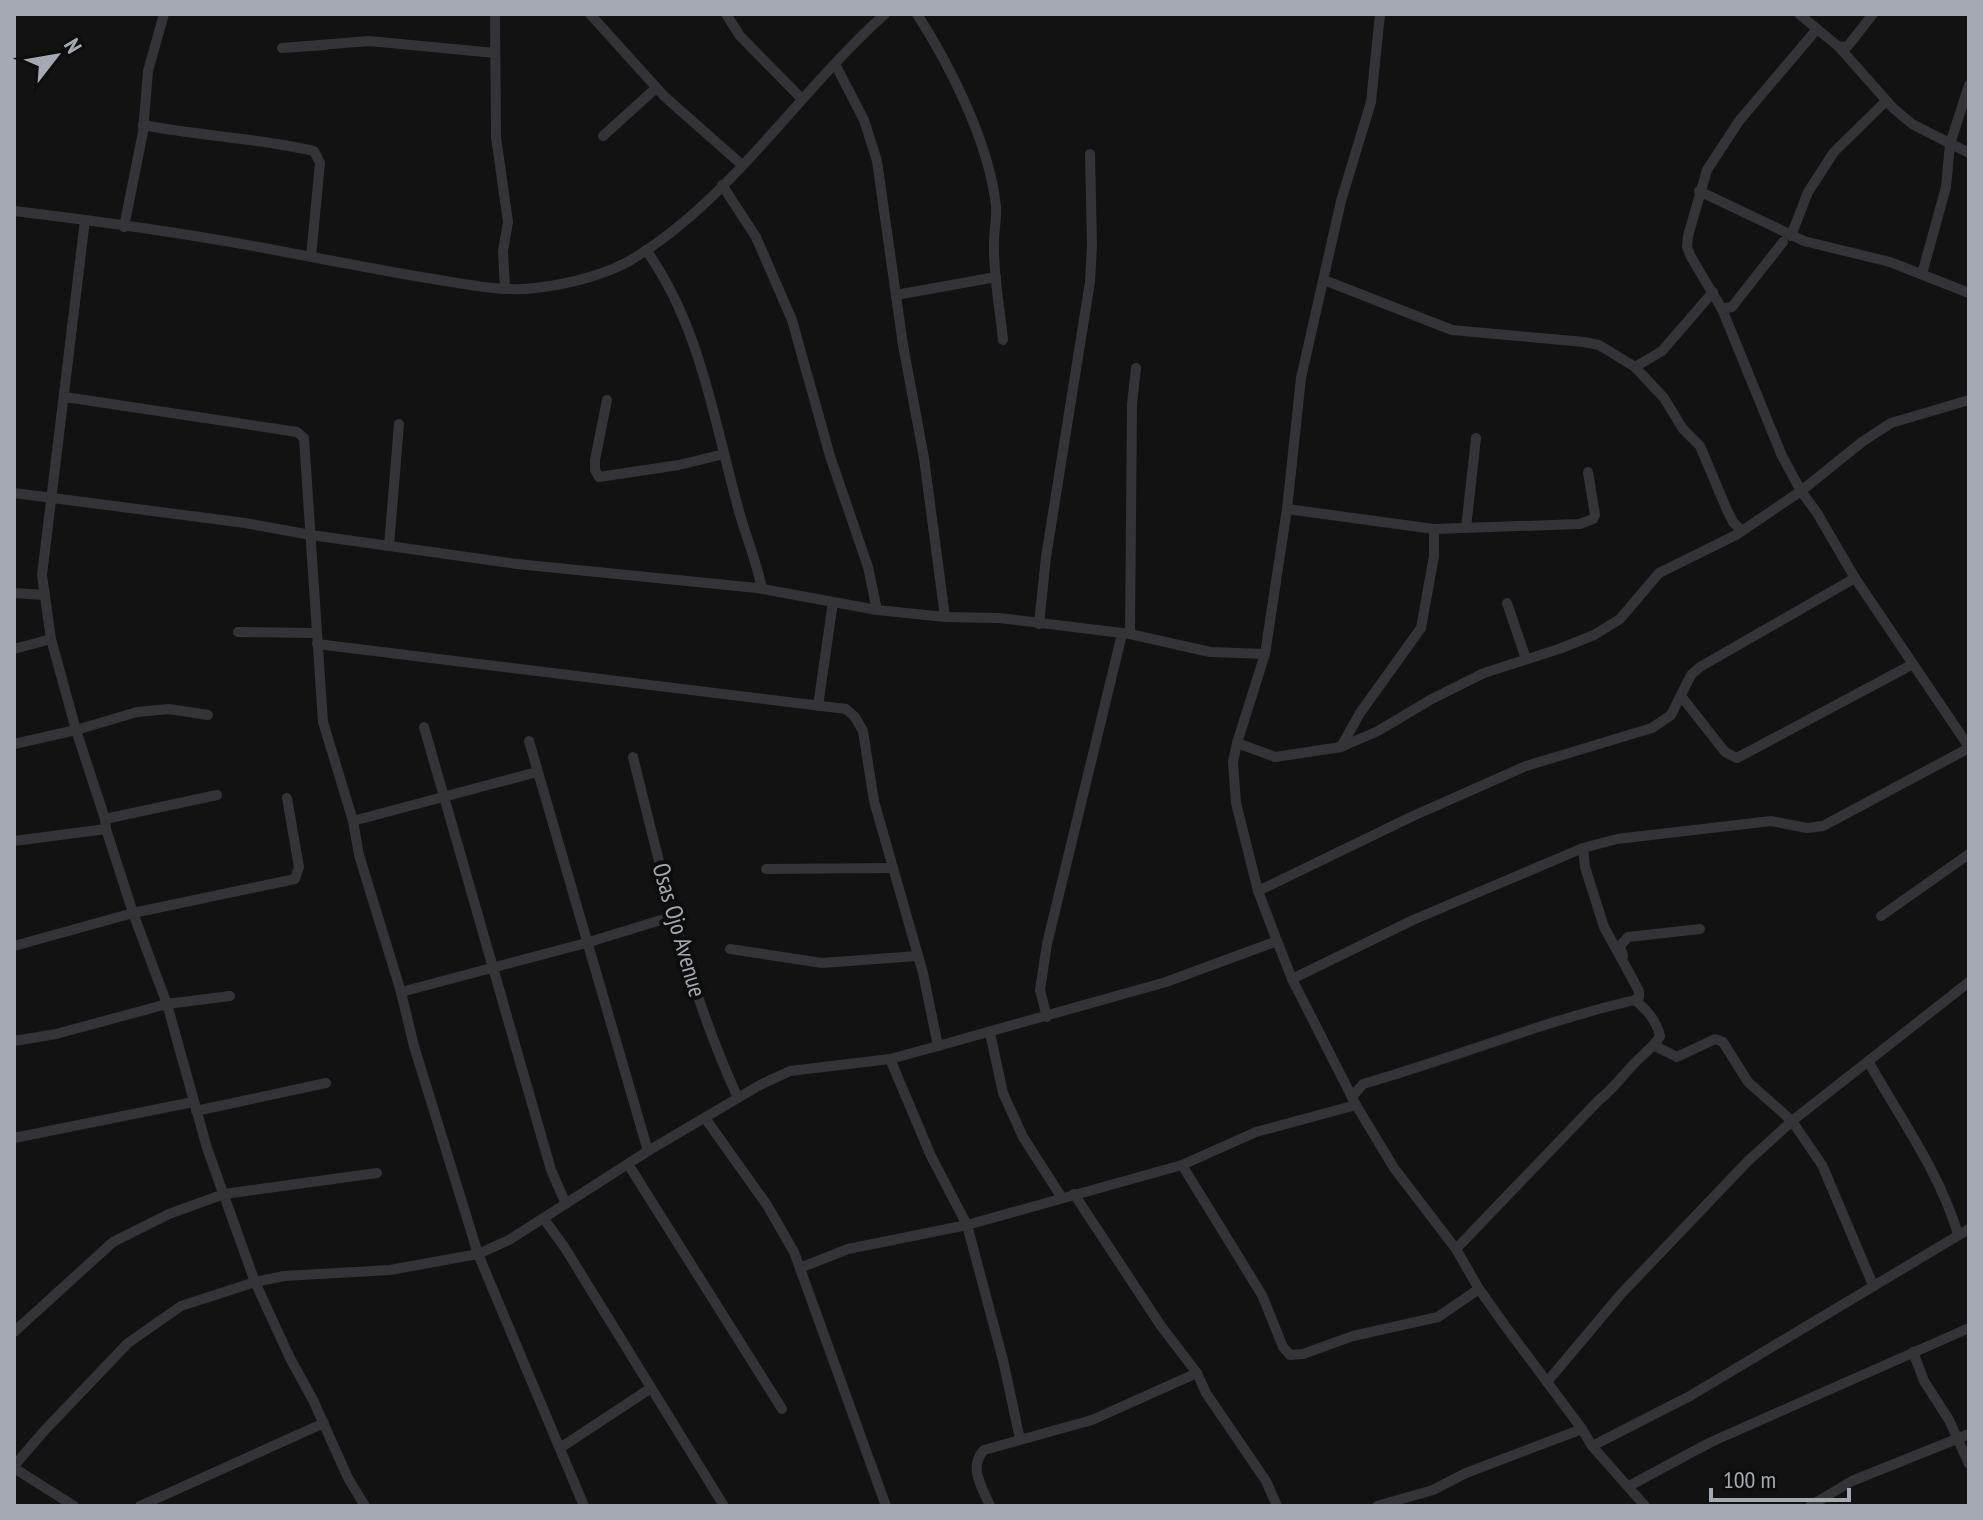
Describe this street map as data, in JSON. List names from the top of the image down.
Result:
{
  "streets": {
    "street": ["Osas Ojo Avenue"]
  },
  "scale_bar": "100 m",
  "north": "top right"
}
